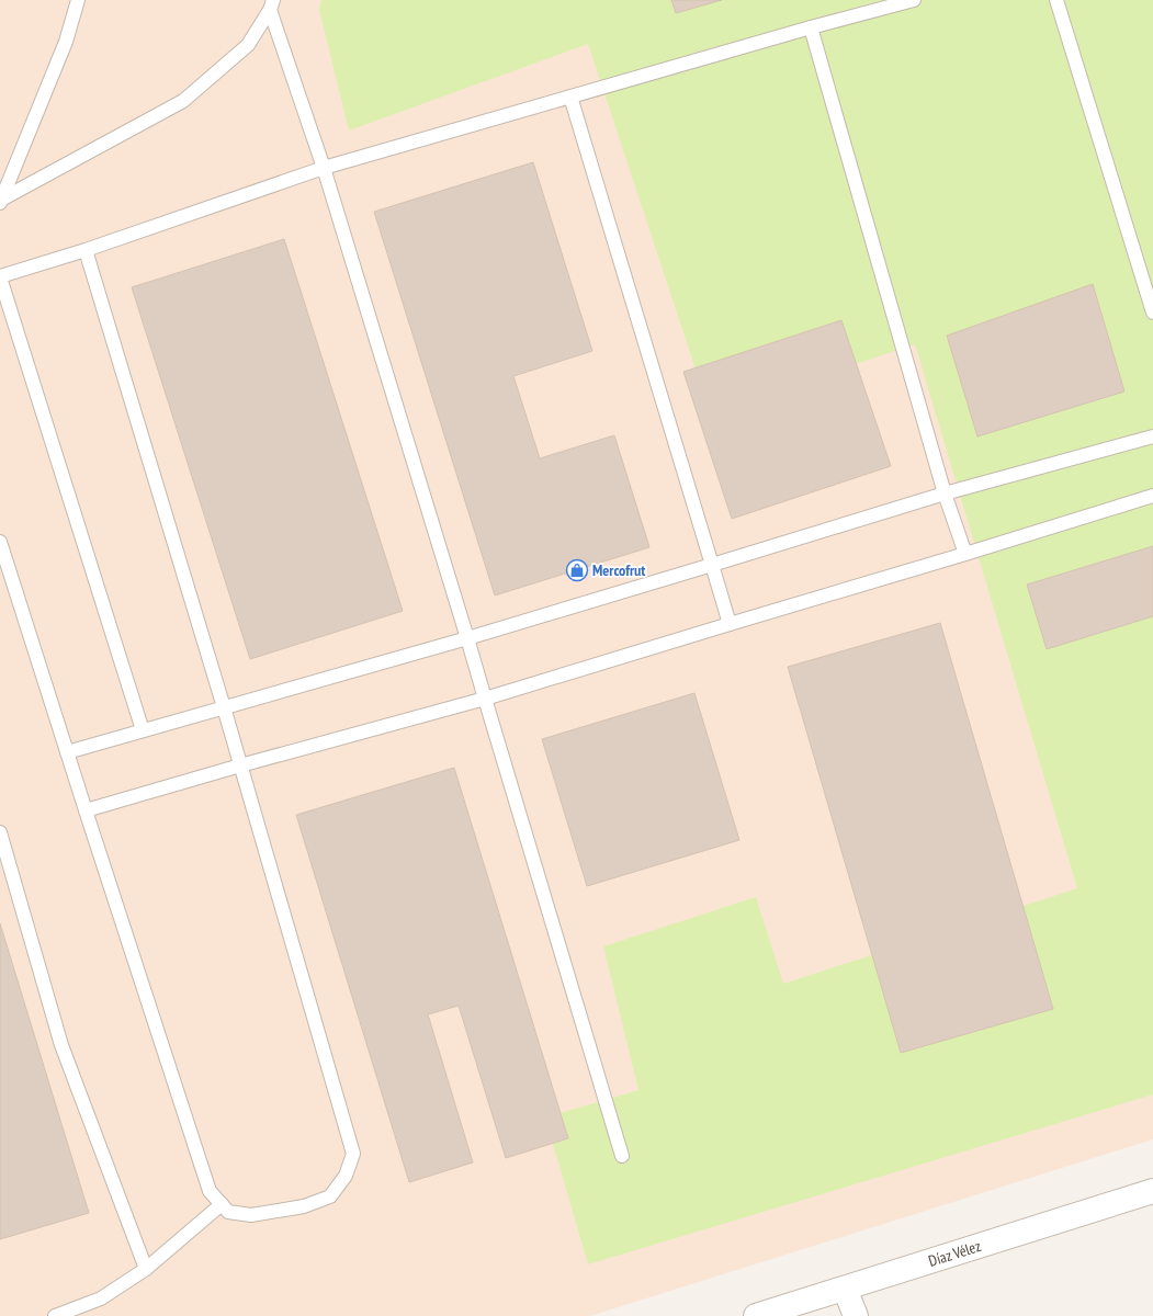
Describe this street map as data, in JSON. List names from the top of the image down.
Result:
{
  "streets": {
    "street": ["Díaz Vélez"]
  },
  "places": {
    "shop": ["Mercofrut"]
  }
}
